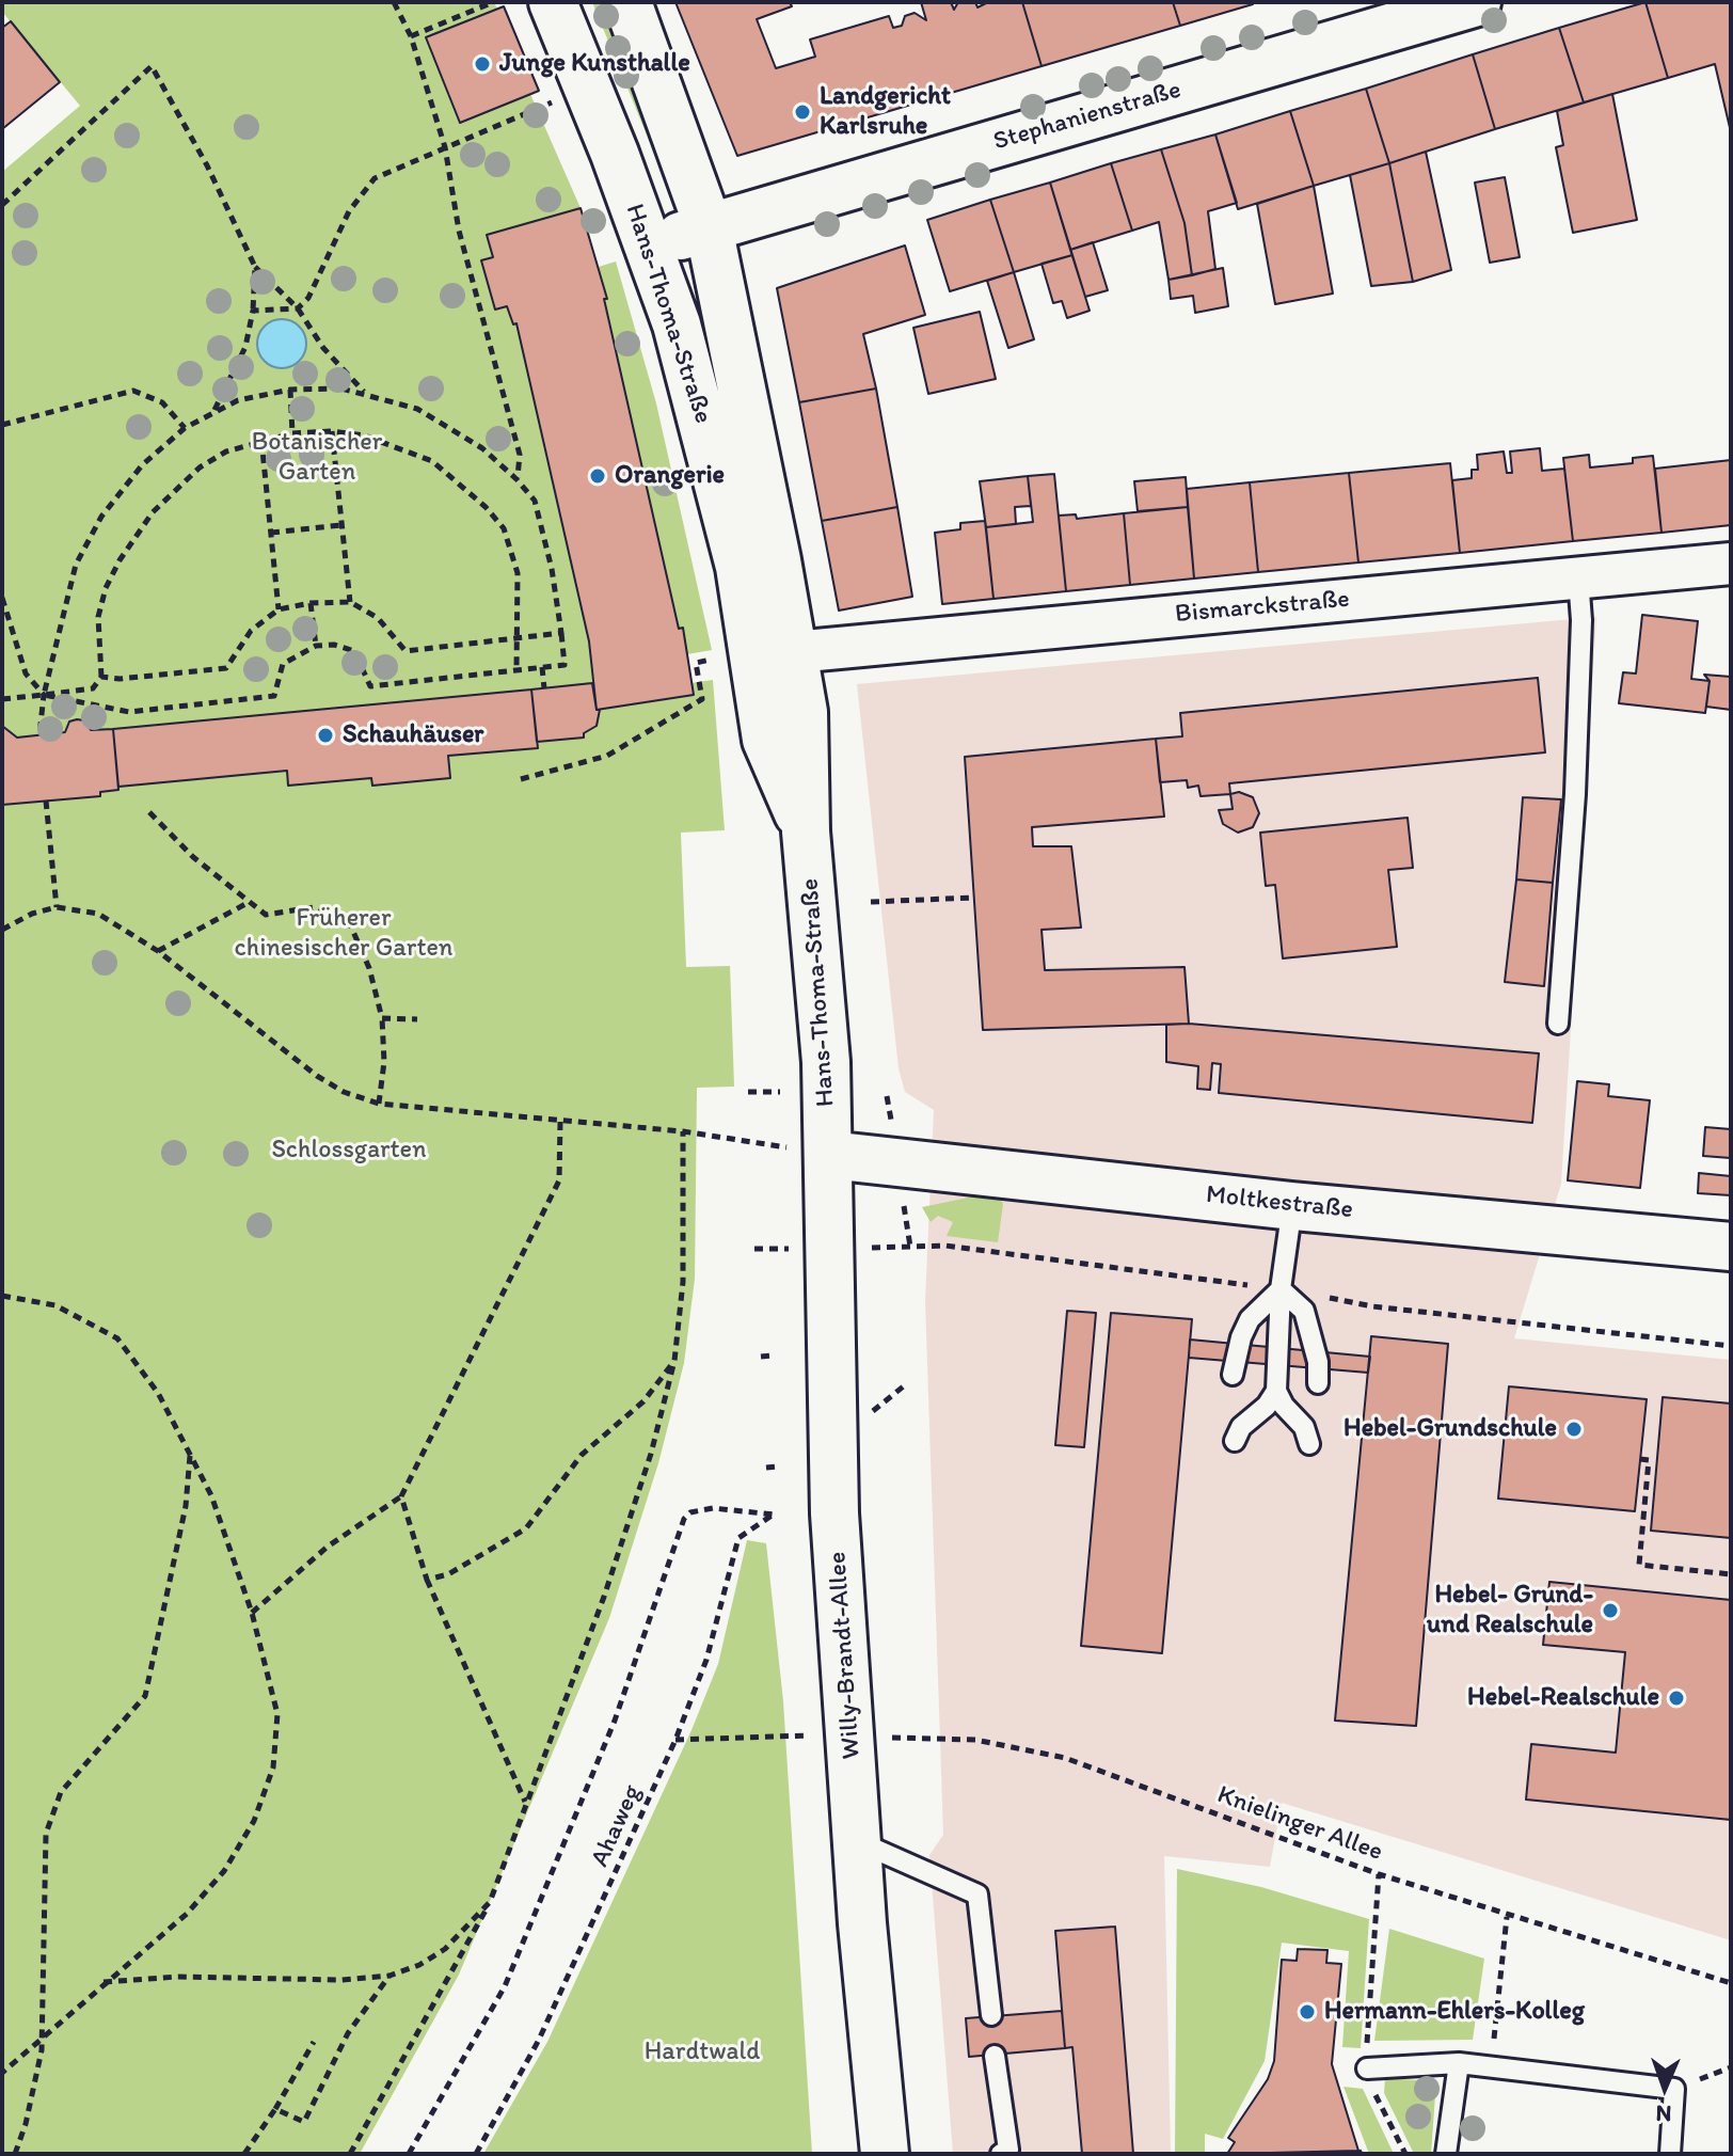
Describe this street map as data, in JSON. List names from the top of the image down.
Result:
{
  "streets": {
    "main road": [
      "Stephanienstraße",
      "Hans-Thoma-Straße",
      "Moltkestraße",
      "Willy-Brandt-Allee"
    ],
    "street": ["Bismarckstraße"],
    "path": ["Knielinger Allee", "Ahaweg"]
  },
  "crossings": [
    ["Stephanienstraße", "Hans-Thoma-Straße"],
    ["Hans-Thoma-Straße", "Bismarckstraße"],
    ["Hans-Thoma-Straße", "Moltkestraße"],
    ["Hans-Thoma-Straße", "Willy-Brandt-Allee"],
    ["Moltkestraße", "Willy-Brandt-Allee"],
    ["Willy-Brandt-Allee", "Knielinger Allee"],
    ["Knielinger Allee", "Ahaweg"]
  ],
  "parks": [
    "Botanischer Garten",
    "Früherer chinesischer Garten",
    "Schlossgarten",
    "Hardtwald"
  ],
  "places": [
    "Junge Kunsthalle",
    "Landgericht Karlsruhe",
    "Orangerie",
    "Schauhäuser",
    "Hebel-Grundschule",
    "Hebel- Grund- und Realschule",
    "Hebel-Realschule",
    "Hermann-Ehlers-Kolleg"
  ],
  "north": "bottom"
}
